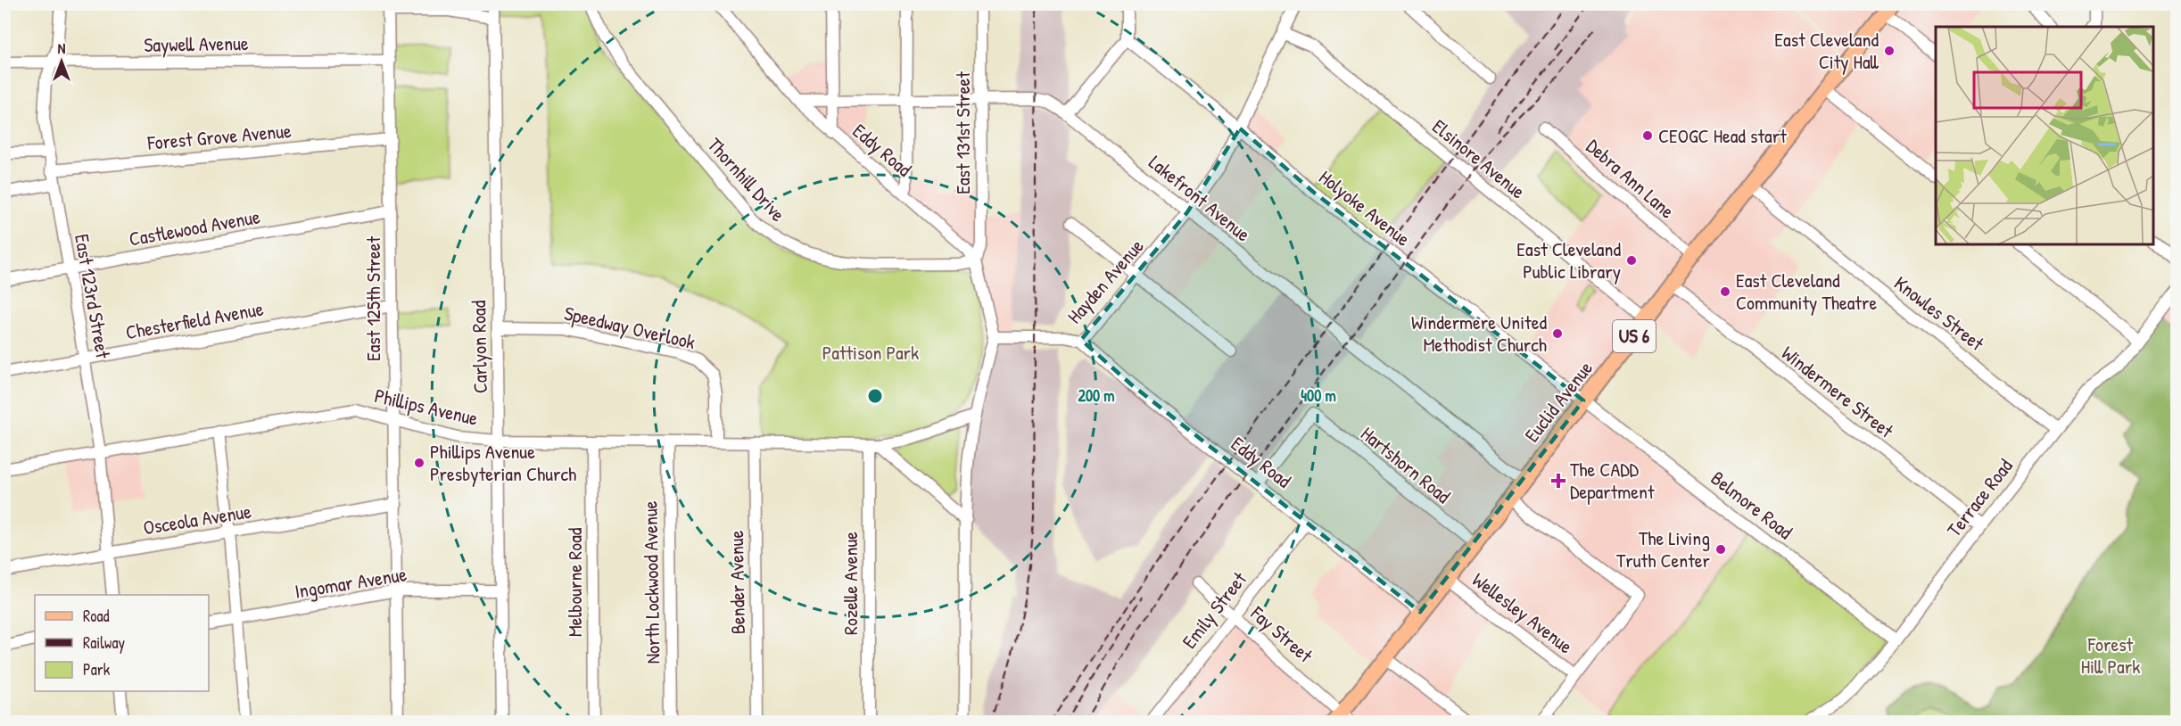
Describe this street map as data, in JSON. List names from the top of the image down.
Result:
{
  "streets": {
    "main road": ["US 6", "Euclid Avenue"],
    "street": [
      "Saywell Avenue",
      "East 131st Street",
      "Forest Grove Avenue",
      "Eddy Road",
      "Elsinore Avenue",
      "Debra Ann Lane",
      "Thornhill Drive",
      "Lakefront Avenue",
      "Holyoke Avenue",
      "Castlewood Avenue",
      "Hayden Avenue",
      "East 123rd Street",
      "East 125th Street",
      "Knowles Street",
      "Chesterfield Avenue",
      "Speedway Overlook",
      "Carlyon Road",
      "Windermere Street",
      "Phillips Avenue",
      "Hartshorn Road",
      "Terrace Road",
      "Belmore Road",
      "Osceola Avenue",
      "Ingomar Avenue",
      "Melbourne Road",
      "North Lockwood Avenue",
      "Bender Avenue",
      "Rozelle Avenue",
      "Emily Street",
      "Wellesley Avenue",
      "Fay Street"
    ]
  },
  "crossings": [
    ["Saywell Avenue", "East 123rd Street"],
    ["Saywell Avenue", "East 125th Street"],
    ["East 131st Street", "Eddy Road"],
    ["East 131st Street", "Thornhill Drive"],
    ["East 131st Street", "Lakefront Avenue"],
    ["Forest Grove Avenue", "East 123rd Street"],
    ["Forest Grove Avenue", "East 125th Street"],
    ["Eddy Road", "Thornhill Drive"],
    ["Eddy Road", "Lakefront Avenue"],
    ["Eddy Road", "Hayden Avenue"],
    ["Eddy Road", "Euclid Avenue"],
    ["Eddy Road", "Hartshorn Road"],
    ["Eddy Road", "Emily Street"],
    ["Elsinore Avenue", "Hayden Avenue"],
    ["Elsinore Avenue", "Euclid Avenue"],
    ["Debra Ann Lane", "Euclid Avenue"],
    ["Lakefront Avenue", "Hayden Avenue"],
    ["Lakefront Avenue", "Euclid Avenue"],
    ["Holyoke Avenue", "Hayden Avenue"],
    ["Holyoke Avenue", "Euclid Avenue"],
    ["Holyoke Avenue", "Belmore Road"],
    ["Castlewood Avenue", "East 123rd Street"],
    ["Castlewood Avenue", "East 125th Street"],
    ["East 123rd Street", "Chesterfield Avenue"],
    ["East 123rd Street", "Phillips Avenue"],
    ["East 123rd Street", "Osceola Avenue"],
    ["East 125th Street", "Chesterfield Avenue"],
    ["East 125th Street", "Phillips Avenue"],
    ["East 125th Street", "Osceola Avenue"],
    ["East 125th Street", "Ingomar Avenue"],
    ["Knowles Street", "Euclid Avenue"],
    ["Knowles Street", "Terrace Road"],
    ["Speedway Overlook", "Carlyon Road"],
    ["Speedway Overlook", "Phillips Avenue"],
    ["Carlyon Road", "Phillips Avenue"],
    ["Carlyon Road", "Ingomar Avenue"],
    ["Windermere Street", "Euclid Avenue"],
    ["Windermere Street", "Terrace Road"],
    ["Euclid Avenue", "Hartshorn Road"],
    ["Euclid Avenue", "Belmore Road"],
    ["Euclid Avenue", "Wellesley Avenue"],
    ["Euclid Avenue", "Fay Street"],
    ["Phillips Avenue", "Melbourne Road"],
    ["Phillips Avenue", "North Lockwood Avenue"],
    ["Phillips Avenue", "Bender Avenue"],
    ["Phillips Avenue", "Rozelle Avenue"],
    ["Terrace Road", "Belmore Road"],
    ["Emily Street", "Fay Street"]
  ],
  "parks": ["Pattison Park", "Forest Hill Park"],
  "places": {
    "other": [
      "East Cleveland City Hall",
      "CEOGC Head start",
      "East Cleveland Public Library",
      "East Cleveland Community Theatre",
      "Windermere United Methodist Church",
      "Phillips Avenue Presbyterian Church",
      "The Living Truth Center"
    ],
    "health": ["The CADD Department"]
  },
  "legend": ["Road", "Railway", "Park"],
  "north": "top",
  "rings": ["200 m", "400 m"]
}
